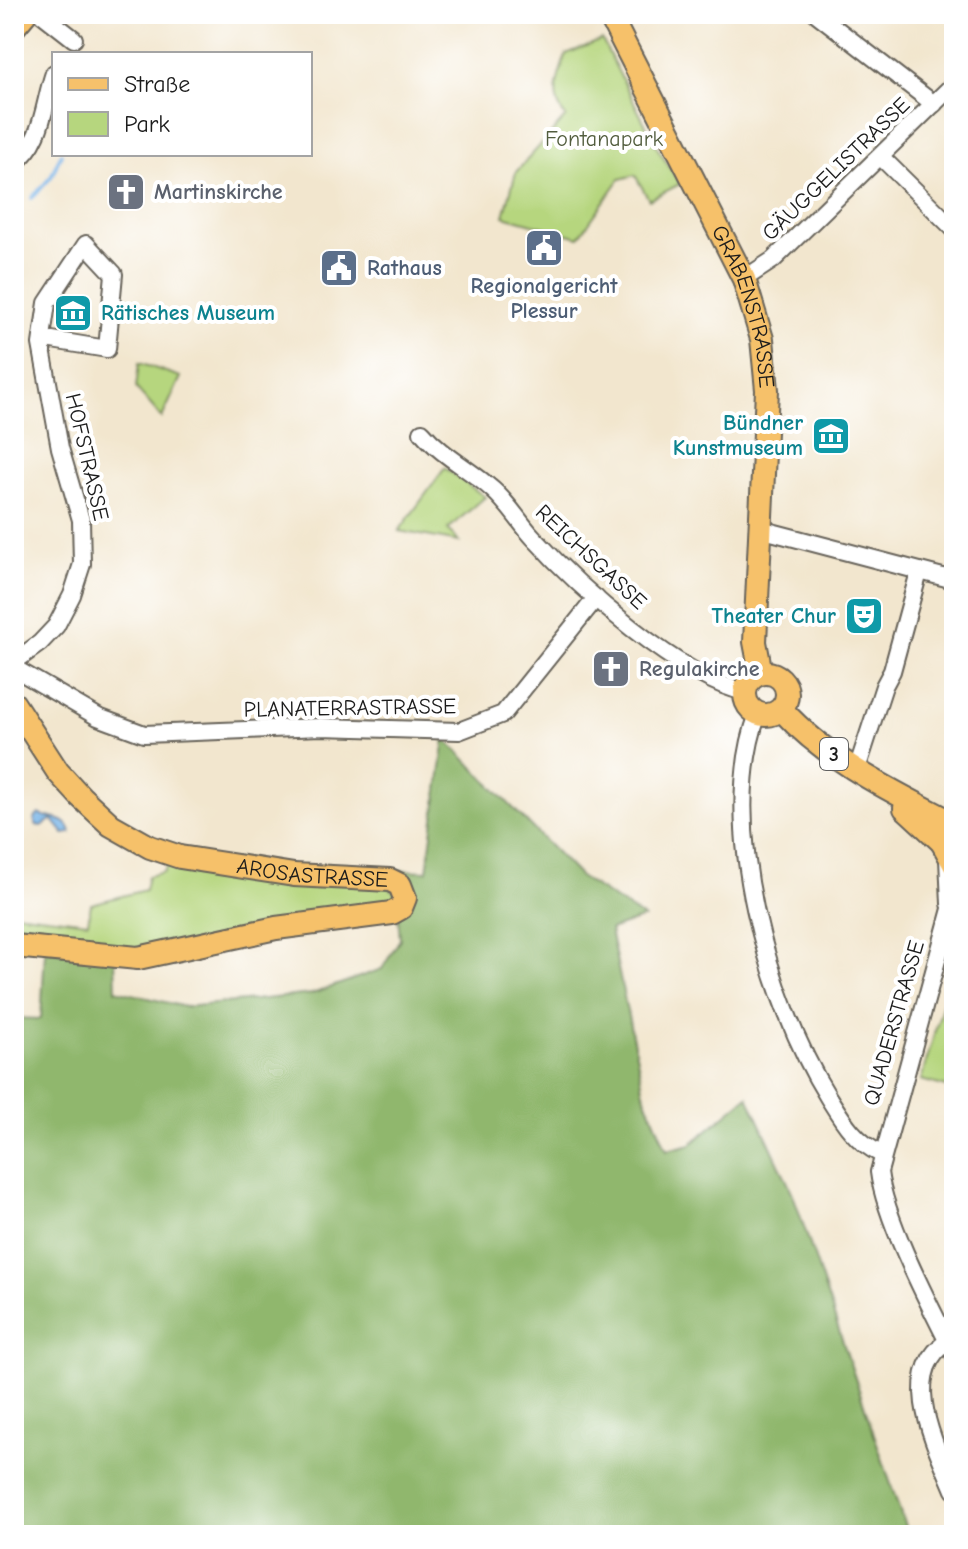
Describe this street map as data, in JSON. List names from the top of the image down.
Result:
{
  "streets": {
    "main road": ["GRABENSTRASSE", "3", "AROSASTRASSE"],
    "street": [
      "GÄUGGELISTRASSE",
      "HOFSTRASSE",
      "REICHSGASSE",
      "PLANATERRASTRASSE",
      "QUADERSTRASSE"
    ]
  },
  "crossings": [
    ["GÄUGGELISTRASSE", "GRABENSTRASSE"],
    ["GRABENSTRASSE", "REICHSGASSE"],
    ["GRABENSTRASSE", "3"],
    ["HOFSTRASSE", "PLANATERRASTRASSE"],
    ["REICHSGASSE", "PLANATERRASTRASSE"],
    ["REICHSGASSE", "3"],
    ["3", "QUADERSTRASSE"]
  ],
  "parks": ["Fontanapark"],
  "places": {
    "church": ["Martinskirche", "Regulakirche"],
    "public building": ["Regionalgericht Plessur", "Rathaus"],
    "museum": ["Rätisches Museum", "Bündner Kunstmuseum"],
    "theatre": ["Theater Chur"]
  },
  "legend": ["Straße", "Park"]
}
